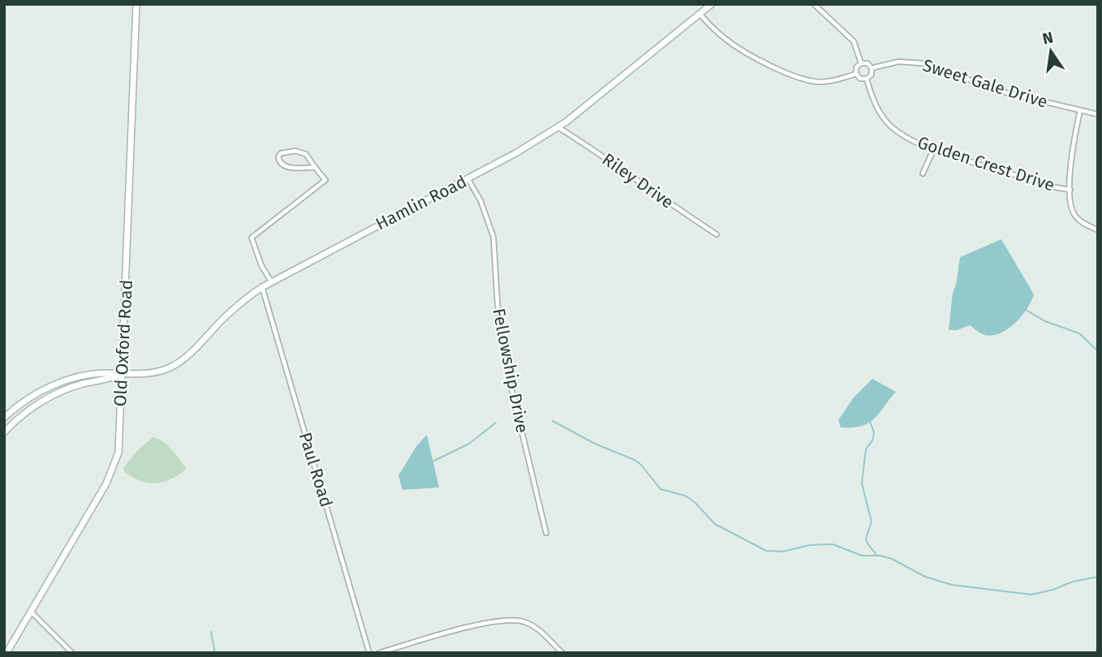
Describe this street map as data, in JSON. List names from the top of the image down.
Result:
{
  "streets": {
    "street": [
      "Sweet Gale Drive",
      "Golden Crest Drive",
      "Riley Drive",
      "Hamlin Road",
      "Old Oxford Road",
      "Fellowship Drive",
      "Paul Road"
    ]
  },
  "crossings": [
    ["Sweet Gale Drive", "Golden Crest Drive"],
    ["Riley Drive", "Hamlin Road"],
    ["Hamlin Road", "Old Oxford Road"],
    ["Hamlin Road", "Fellowship Drive"],
    ["Hamlin Road", "Paul Road"]
  ],
  "north": "top"
}
